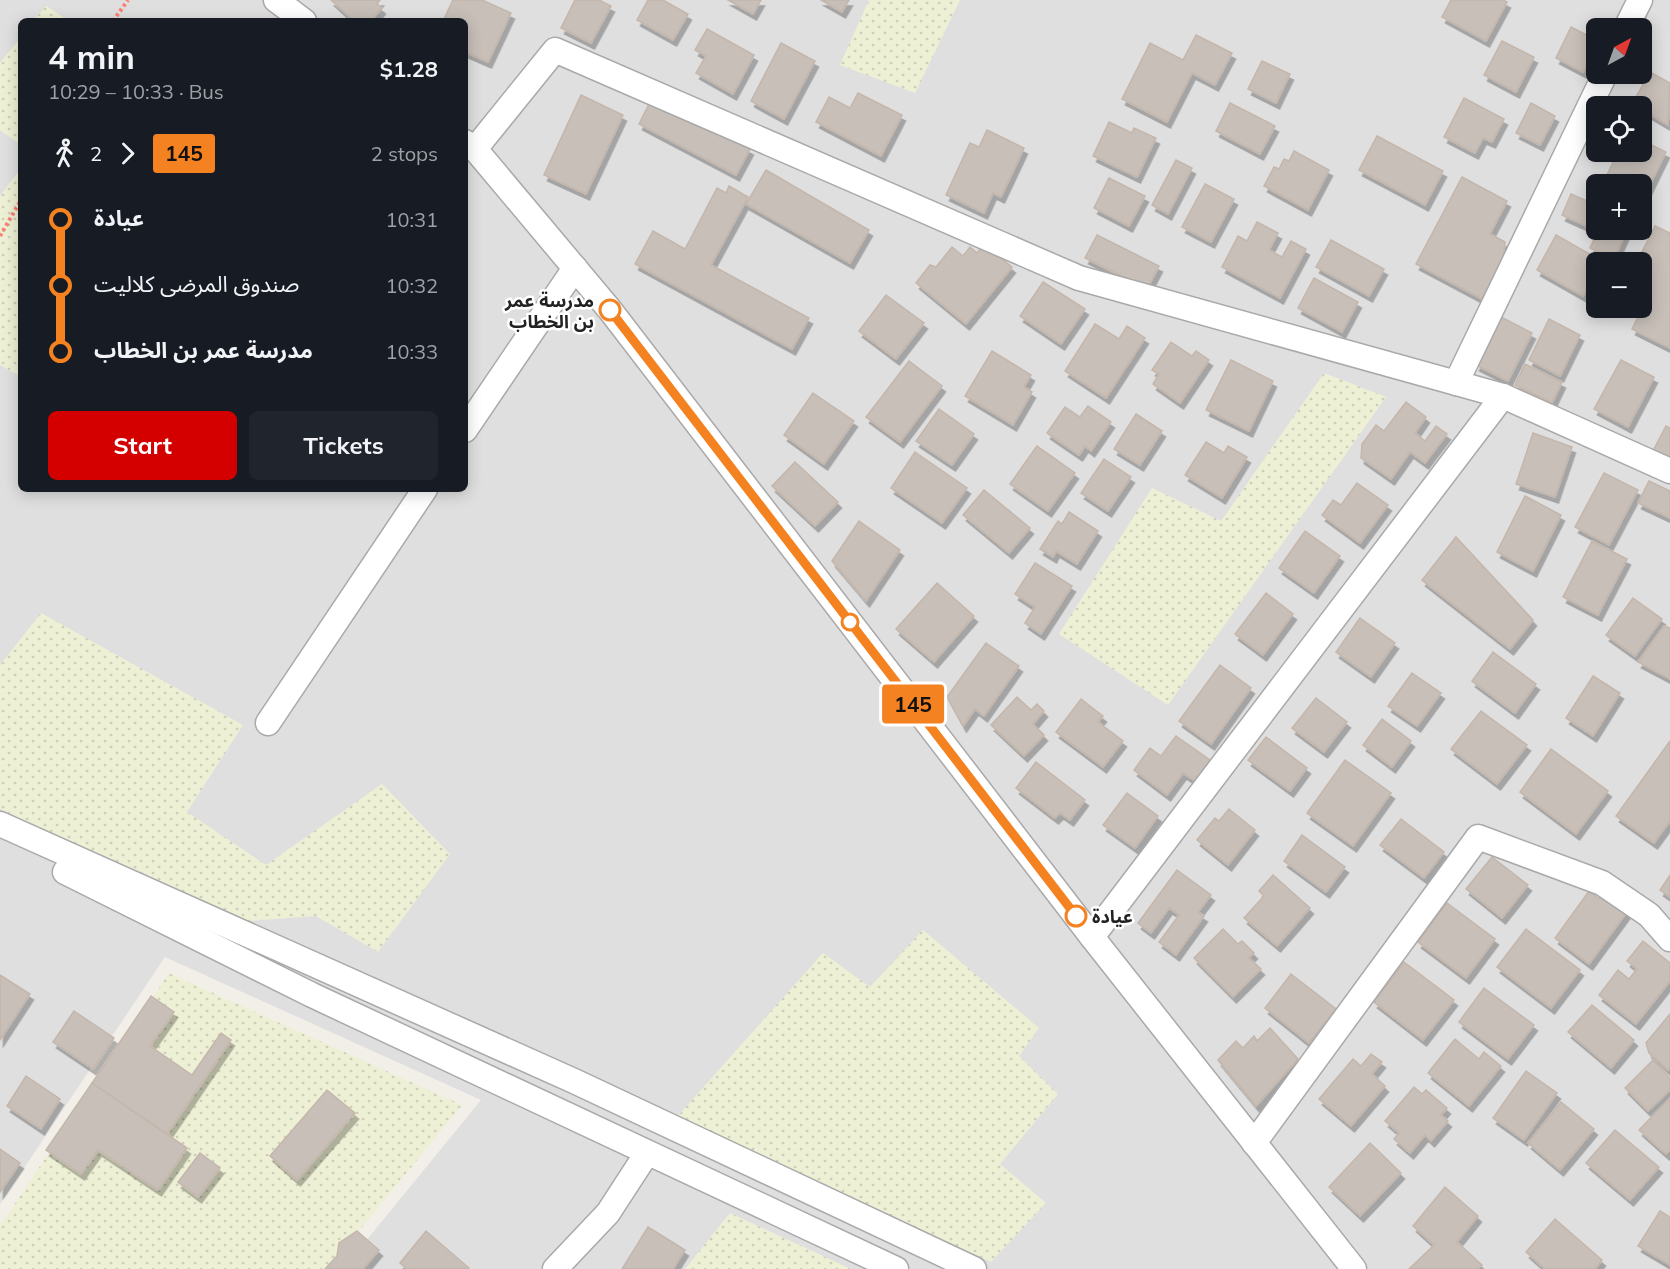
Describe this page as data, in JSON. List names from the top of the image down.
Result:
{
  "places": ["مدرسة عمر بن الخطاب", "عيادة"],
  "lines": ["bus line 145"],
  "north": "top right",
  "page": {
    "on_map": "145",
    "map_buttons": ["+", "−"],
    "heading": ["4 min", "10:29 – 10:33 · Bus", "$1.28"],
    "legs": ["2", "145", "2 stops"],
    "list": [
      {
        "name": "عيادة",
        "value": "10:31"
      },
      {
        "name": "صندوق المرضى كلاليت",
        "value": "10:32"
      },
      {
        "name": "مدرسة عمر بن الخطاب",
        "value": "10:33"
      }
    ],
    "buttons": ["Start", "Tickets"]
  }
}
